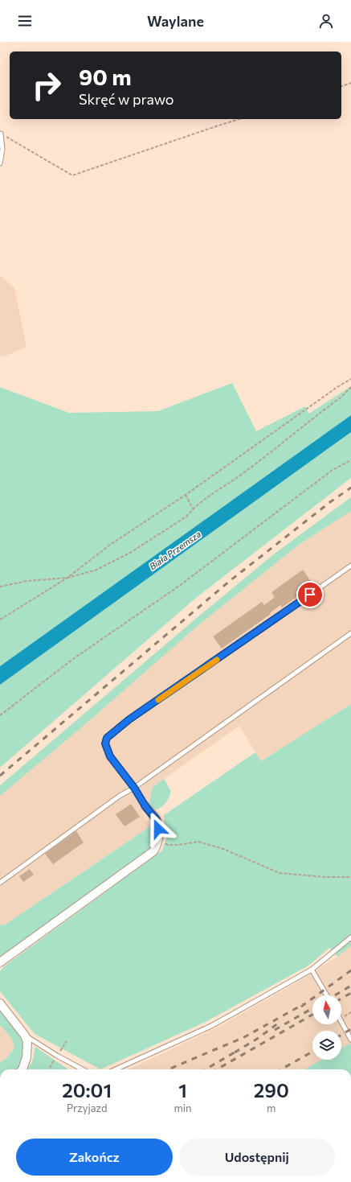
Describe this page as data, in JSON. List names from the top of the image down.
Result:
{
  "water": ["Biała Przemsza"],
  "north": "top",
  "page": {
    "header": "Waylane",
    "turn": ["90 m", "Skręć w prawo"],
    "eta": [
      "20:01",
      "Przyjazd",
      "1",
      "min",
      "290",
      "m"
    ],
    "buttons": ["Zakończ", "Udostępnij"]
  }
}
